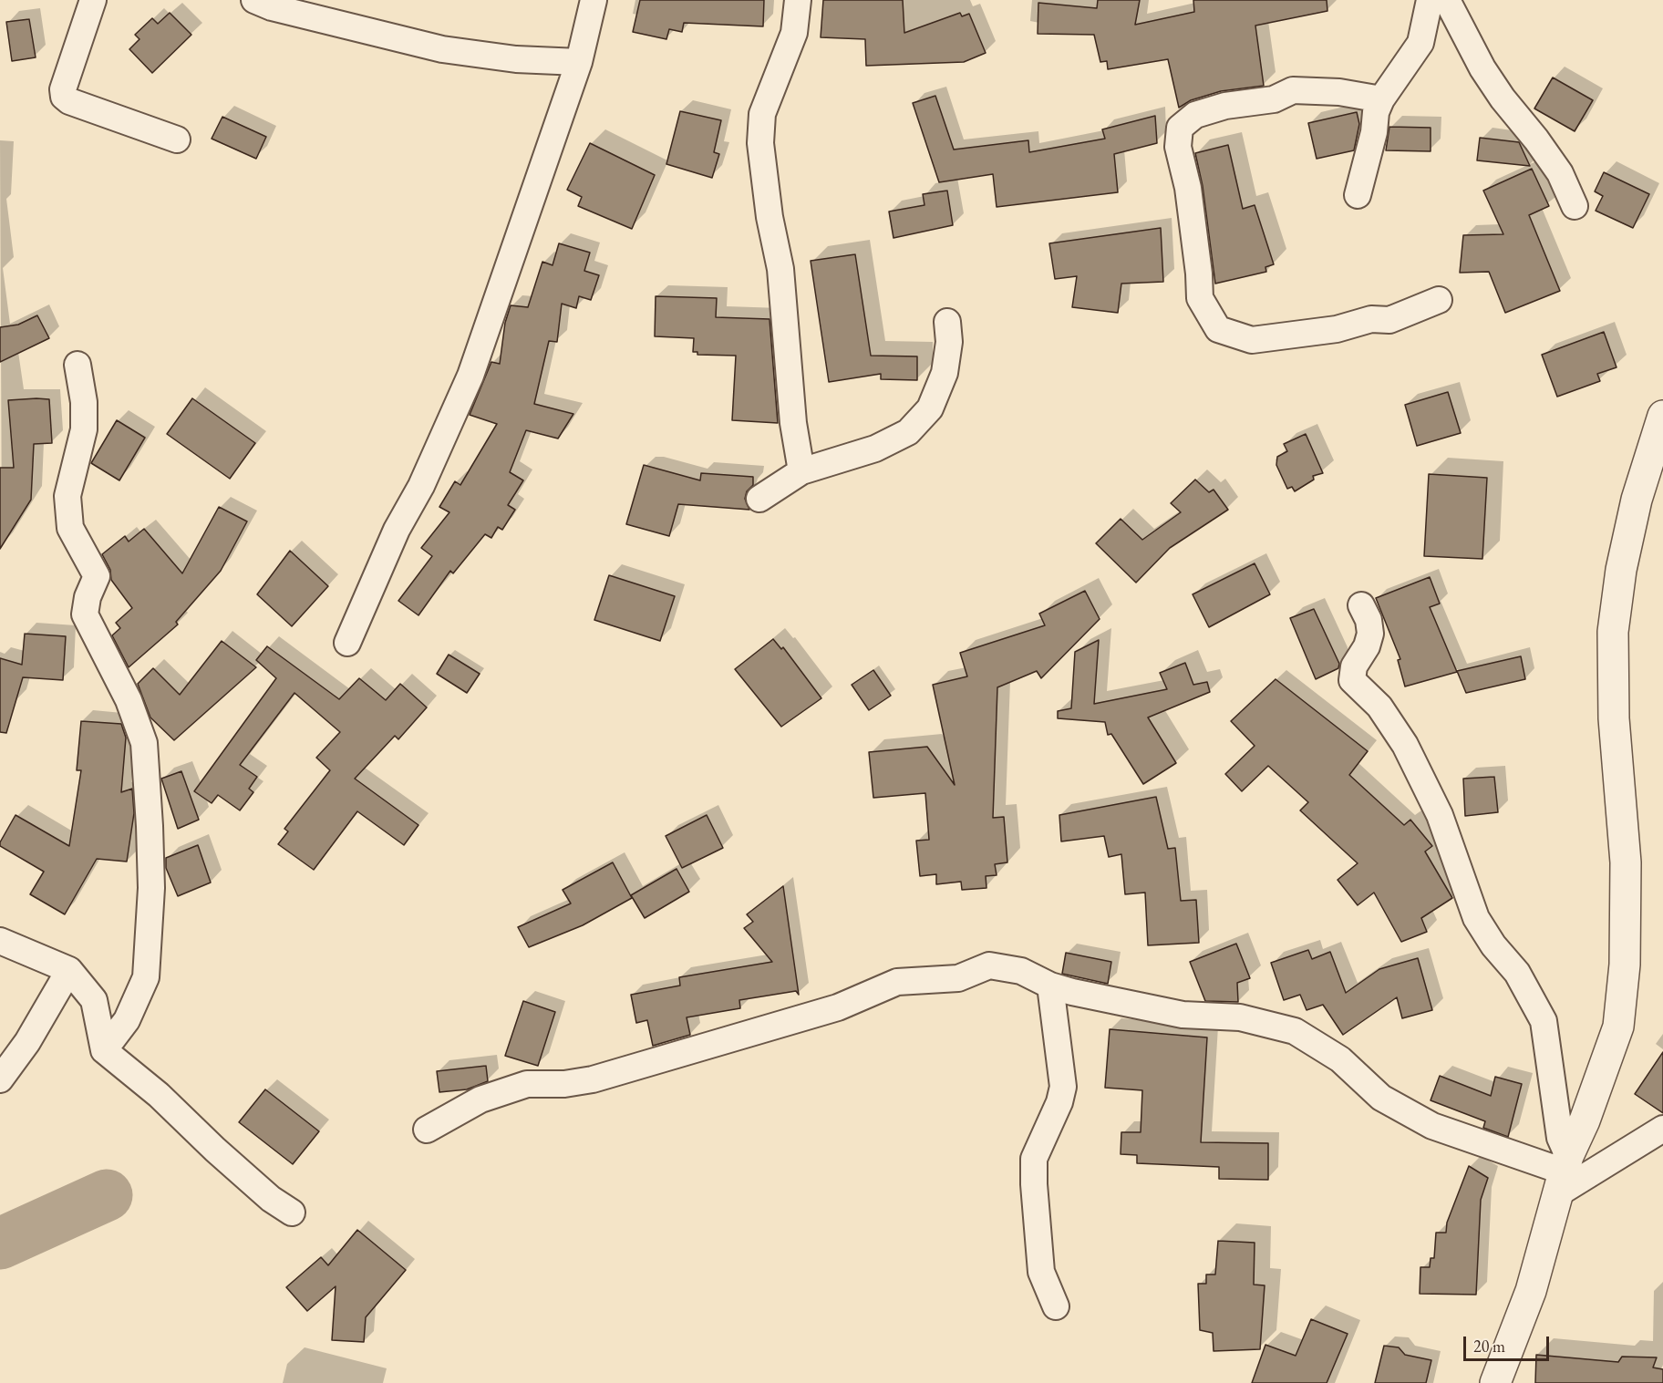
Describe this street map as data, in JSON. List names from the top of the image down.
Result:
{
  "scale_bar": "20 m"
}
